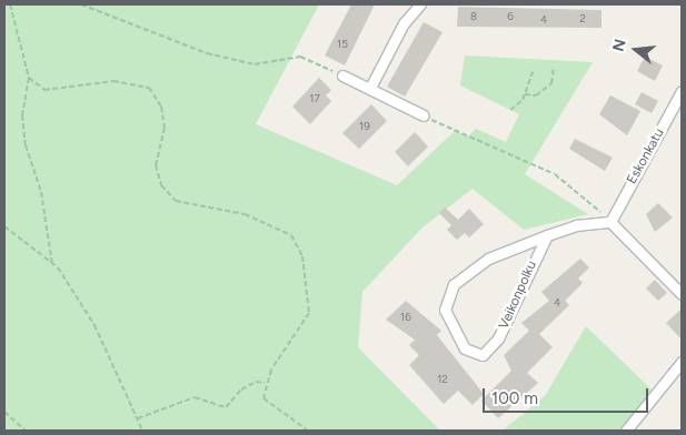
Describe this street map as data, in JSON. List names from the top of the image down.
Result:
{
  "streets": {
    "street": ["Eskonkatu", "Veikonpolku"]
  },
  "crossings": [
    ["Eskonkatu", "Veikonpolku"]
  ],
  "house_numbers": [
    "8",
    "6",
    "2",
    "4",
    "15",
    "17",
    "19",
    "4",
    "16",
    "12"
  ],
  "scale_bar": "100 m",
  "north": "left"
}
